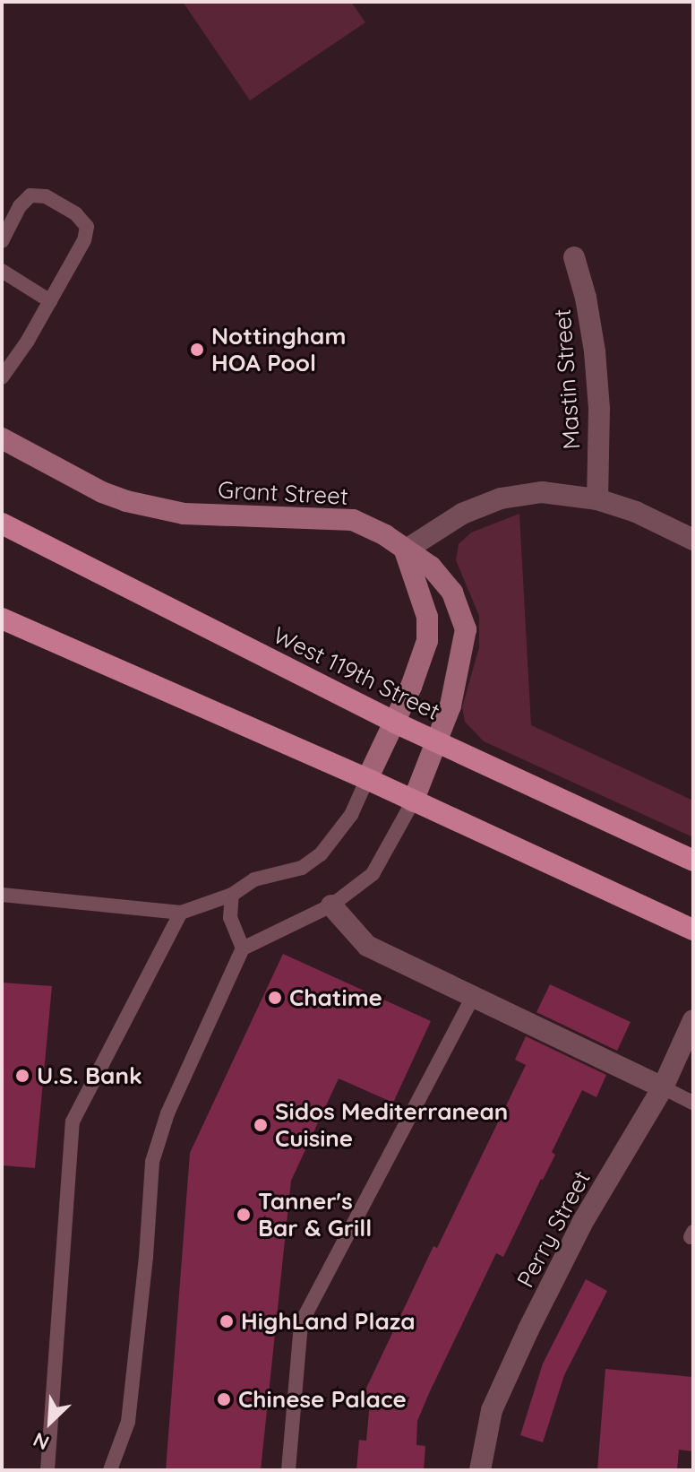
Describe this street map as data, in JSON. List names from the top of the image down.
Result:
{
  "streets": {
    "main road": ["West 119th Street"],
    "street": ["Mastin Street", "Grant Street", "Perry Street"]
  },
  "places": [
    "Nottingham HOA Pool",
    "Chatime",
    "U.S. Bank",
    "Sidos Mediterranean Cuisine",
    "Tanner's Bar & Grill",
    "HighLand Plaza",
    "Chinese Palace"
  ],
  "north": "bottom left"
}
